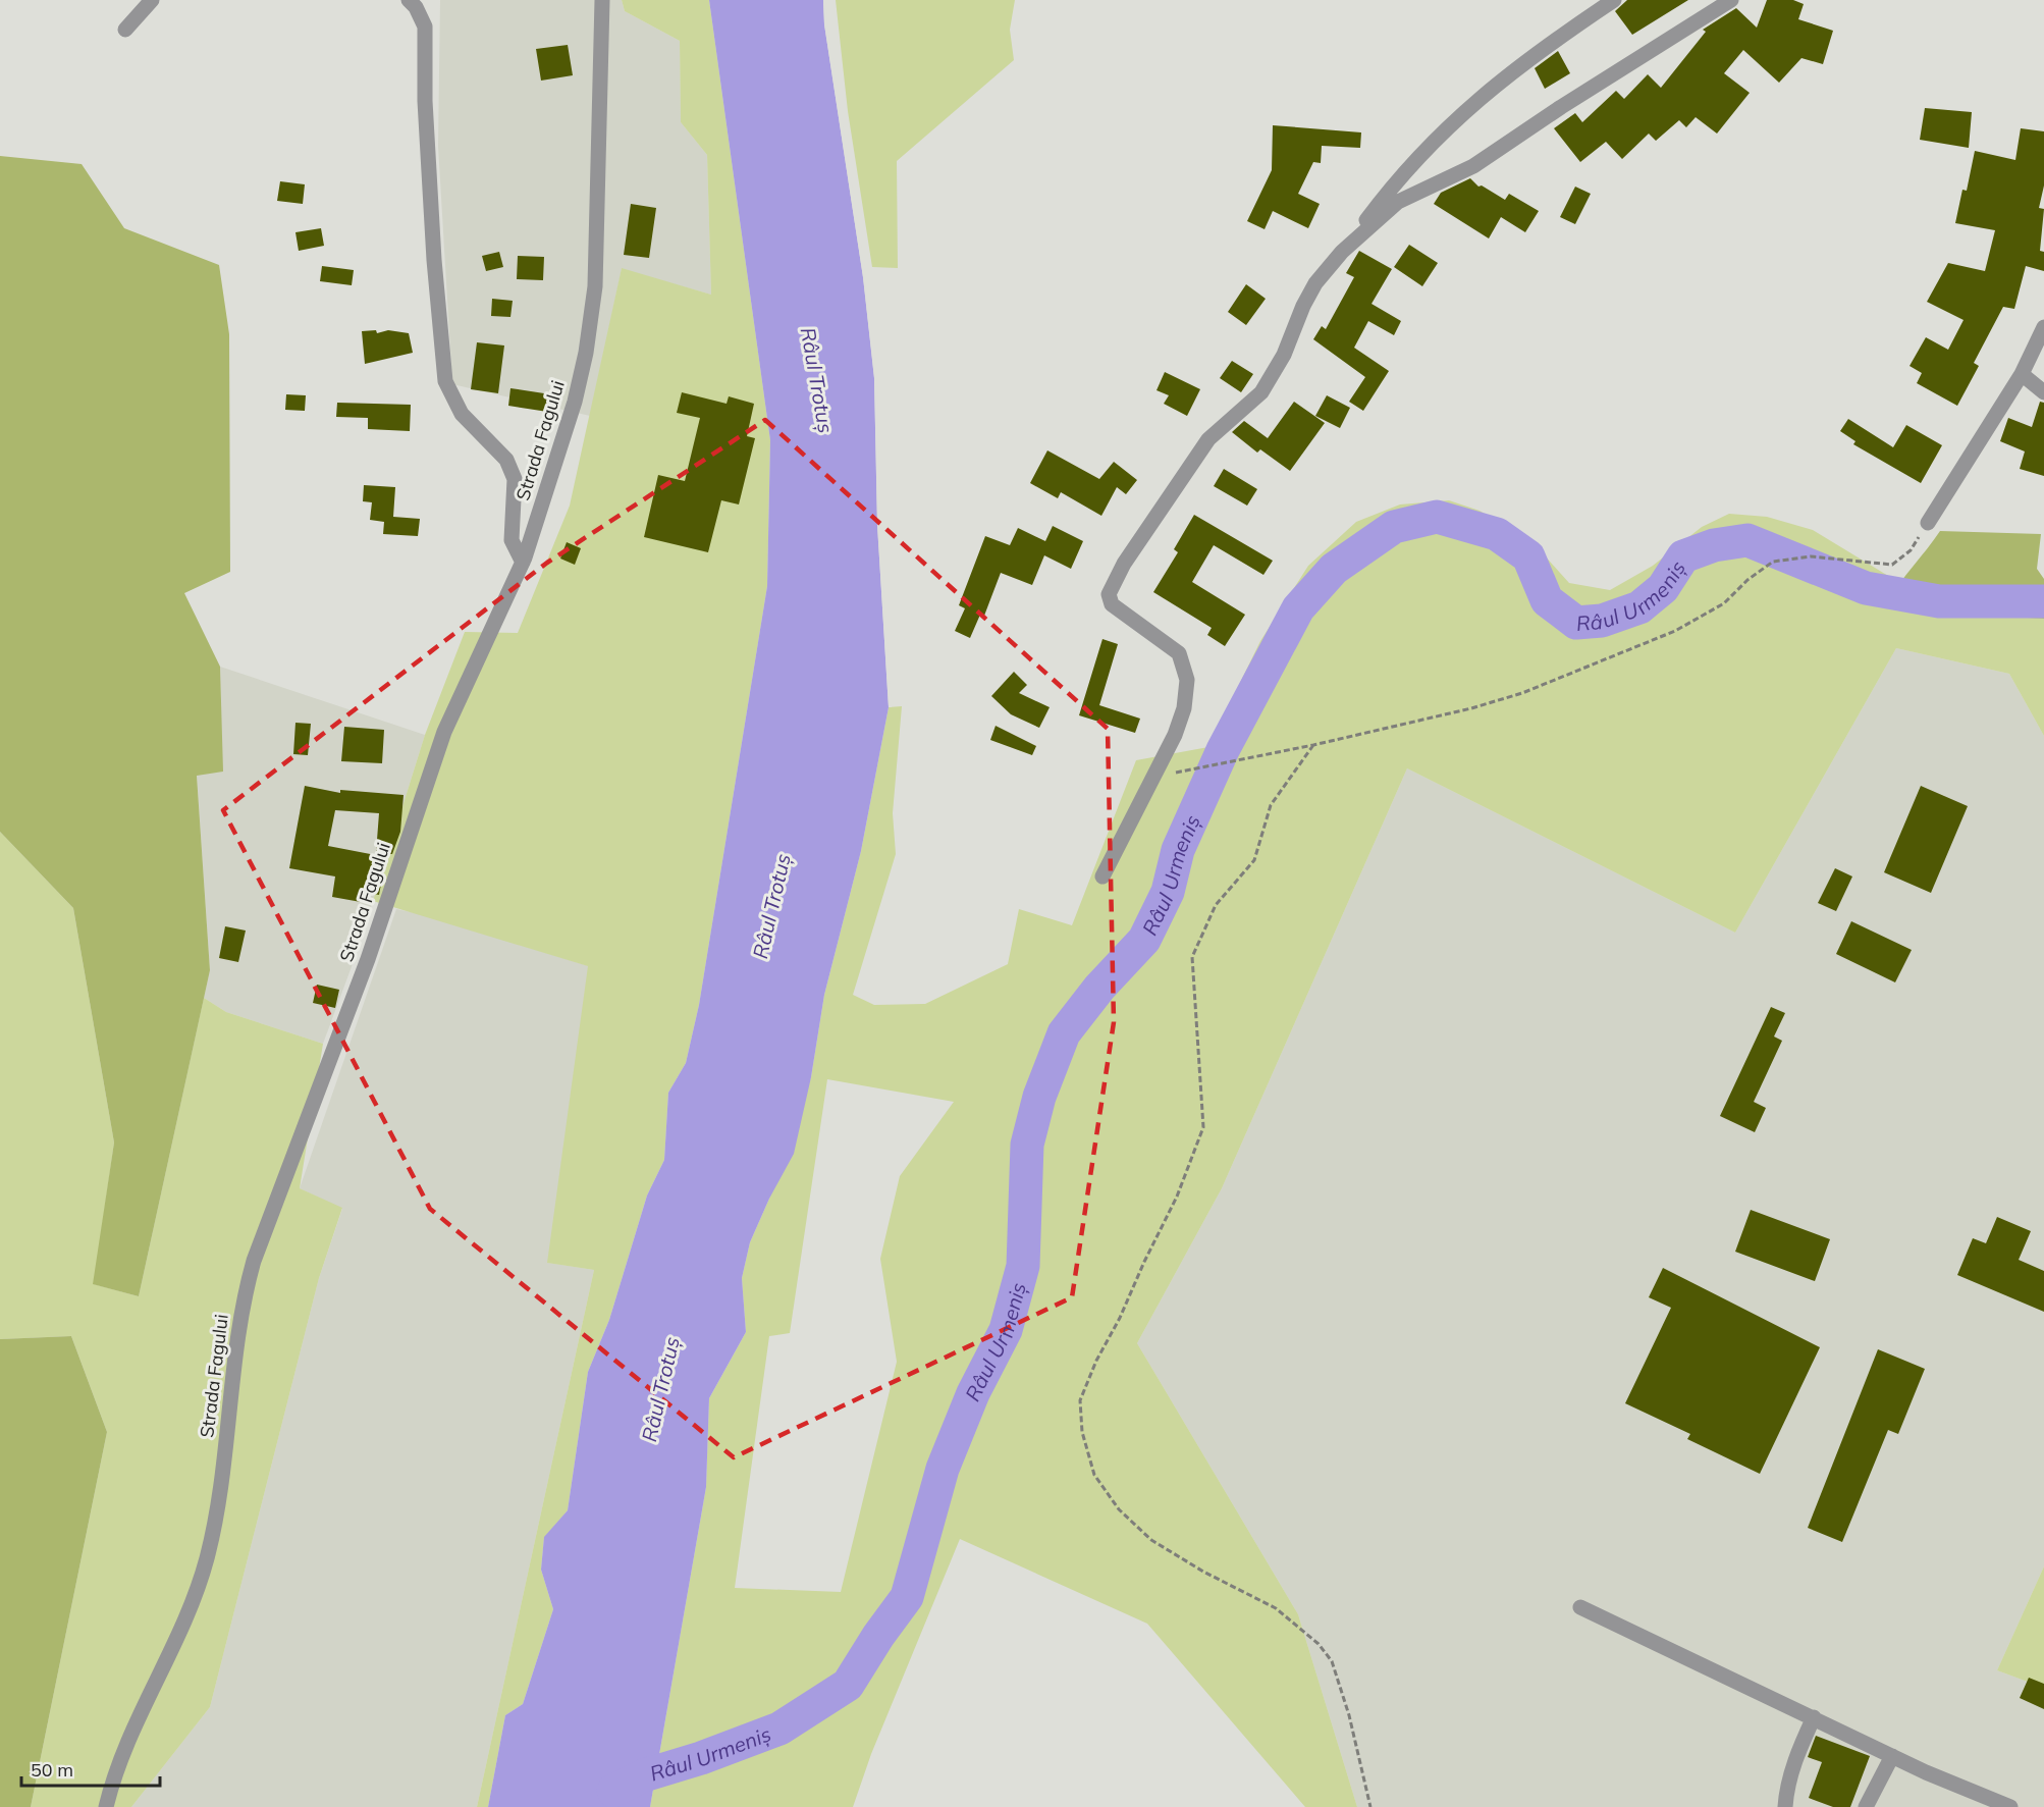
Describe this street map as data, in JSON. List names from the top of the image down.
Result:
{
  "streets": {
    "street": ["Strada Fagului"]
  },
  "water": ["Râul Trotuș", "Râul Urmeniș"],
  "scale_bar": "50 m"
}
